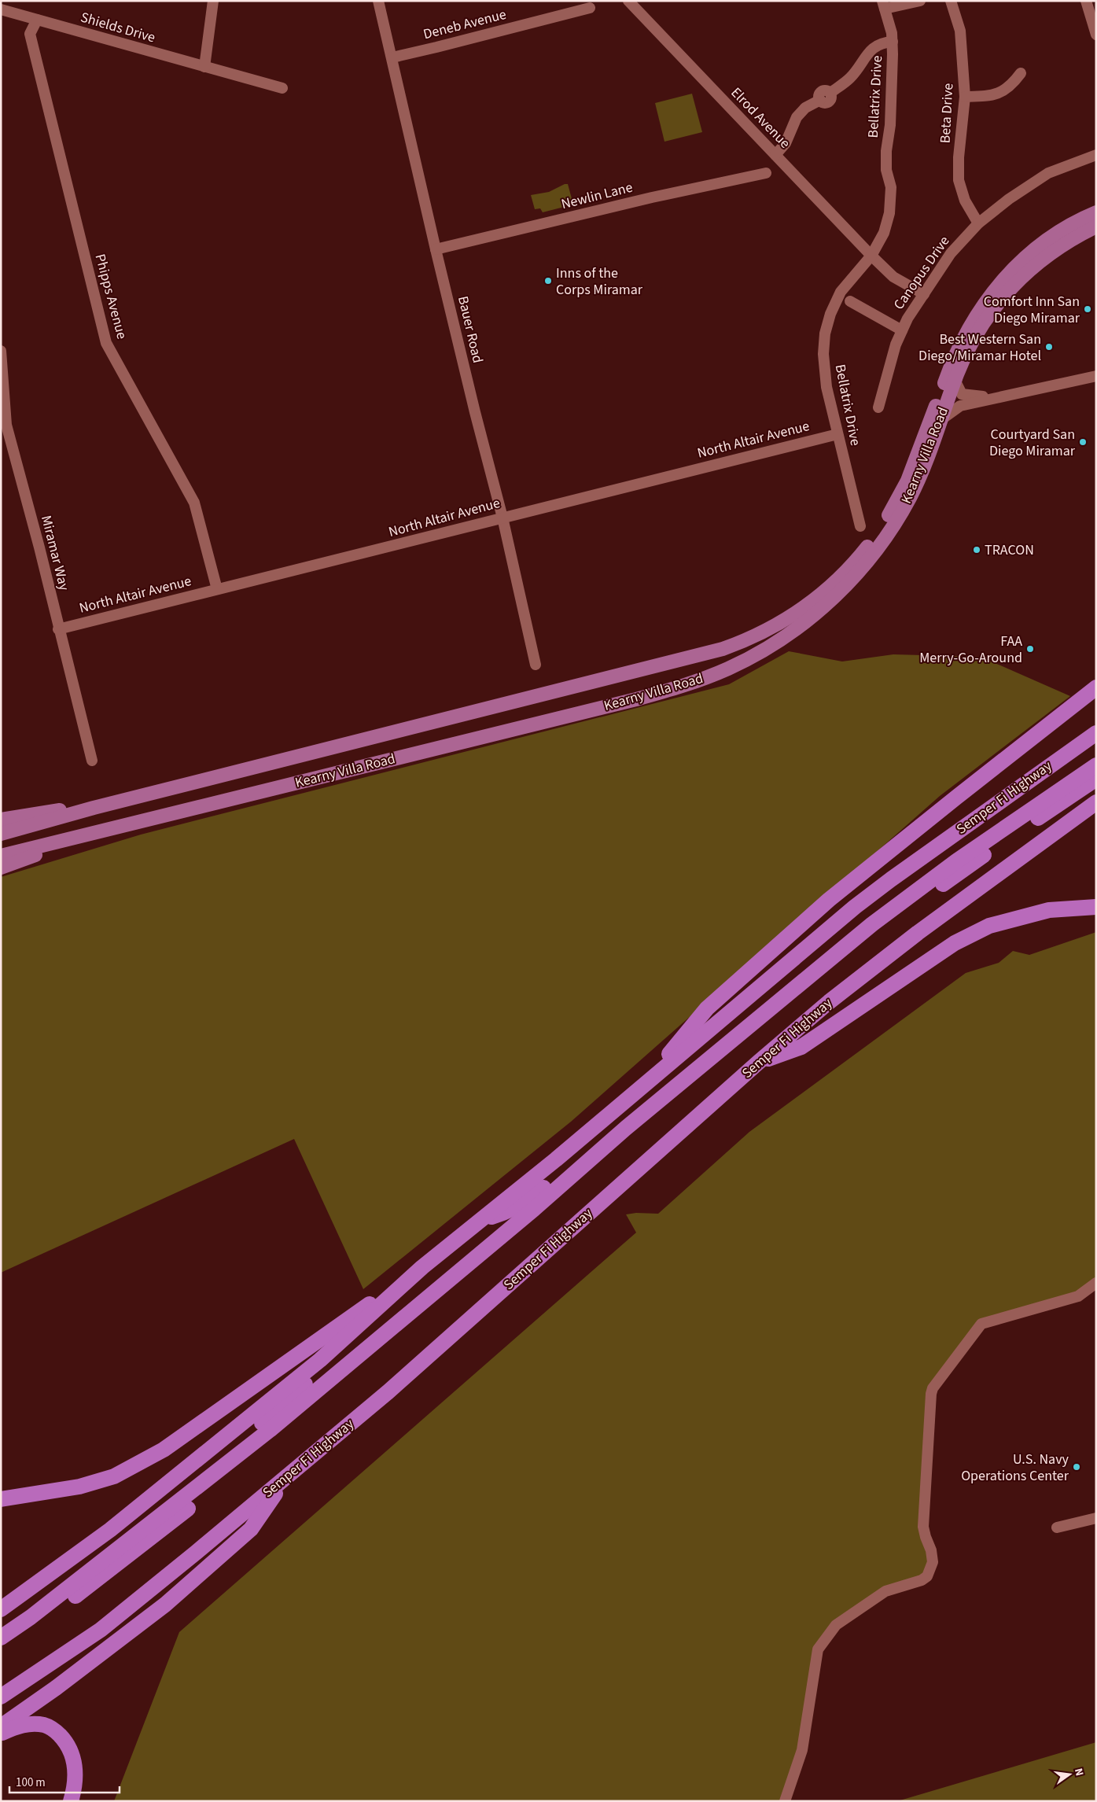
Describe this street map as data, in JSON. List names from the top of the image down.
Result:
{
  "streets": {
    "highway": ["Semper Fi Highway"],
    "main road": ["Kearny Villa Road"],
    "street": [
      "Deneb Avenue",
      "Shields Drive",
      "Bellatrix Drive",
      "Beta Drive",
      "Elrod Avenue",
      "Newlin Lane",
      "Canopus Drive",
      "Phipps Avenue",
      "Bauer Road",
      "North Altair Avenue",
      "Miramar Way"
    ]
  },
  "crossings": [
    ["Deneb Avenue", "Bauer Road"],
    ["Shields Drive", "Phipps Avenue"],
    ["Bellatrix Drive", "Elrod Avenue"],
    ["Bellatrix Drive", "North Altair Avenue"],
    ["Beta Drive", "Canopus Drive"],
    ["Elrod Avenue", "Canopus Drive"],
    ["Newlin Lane", "Bauer Road"],
    ["Phipps Avenue", "North Altair Avenue"],
    ["Bauer Road", "North Altair Avenue"],
    ["North Altair Avenue", "Miramar Way"]
  ],
  "places": [
    "Inns of the Corps Miramar",
    "Comfort Inn San Diego Miramar",
    "Best Western San Diego/Miramar Hotel",
    "Courtyard San Diego Miramar",
    "TRACON",
    "FAA Merry-Go-Around",
    "U.S. Navy Operations Center"
  ],
  "scale_bar": "100 m",
  "north": "right"
}
